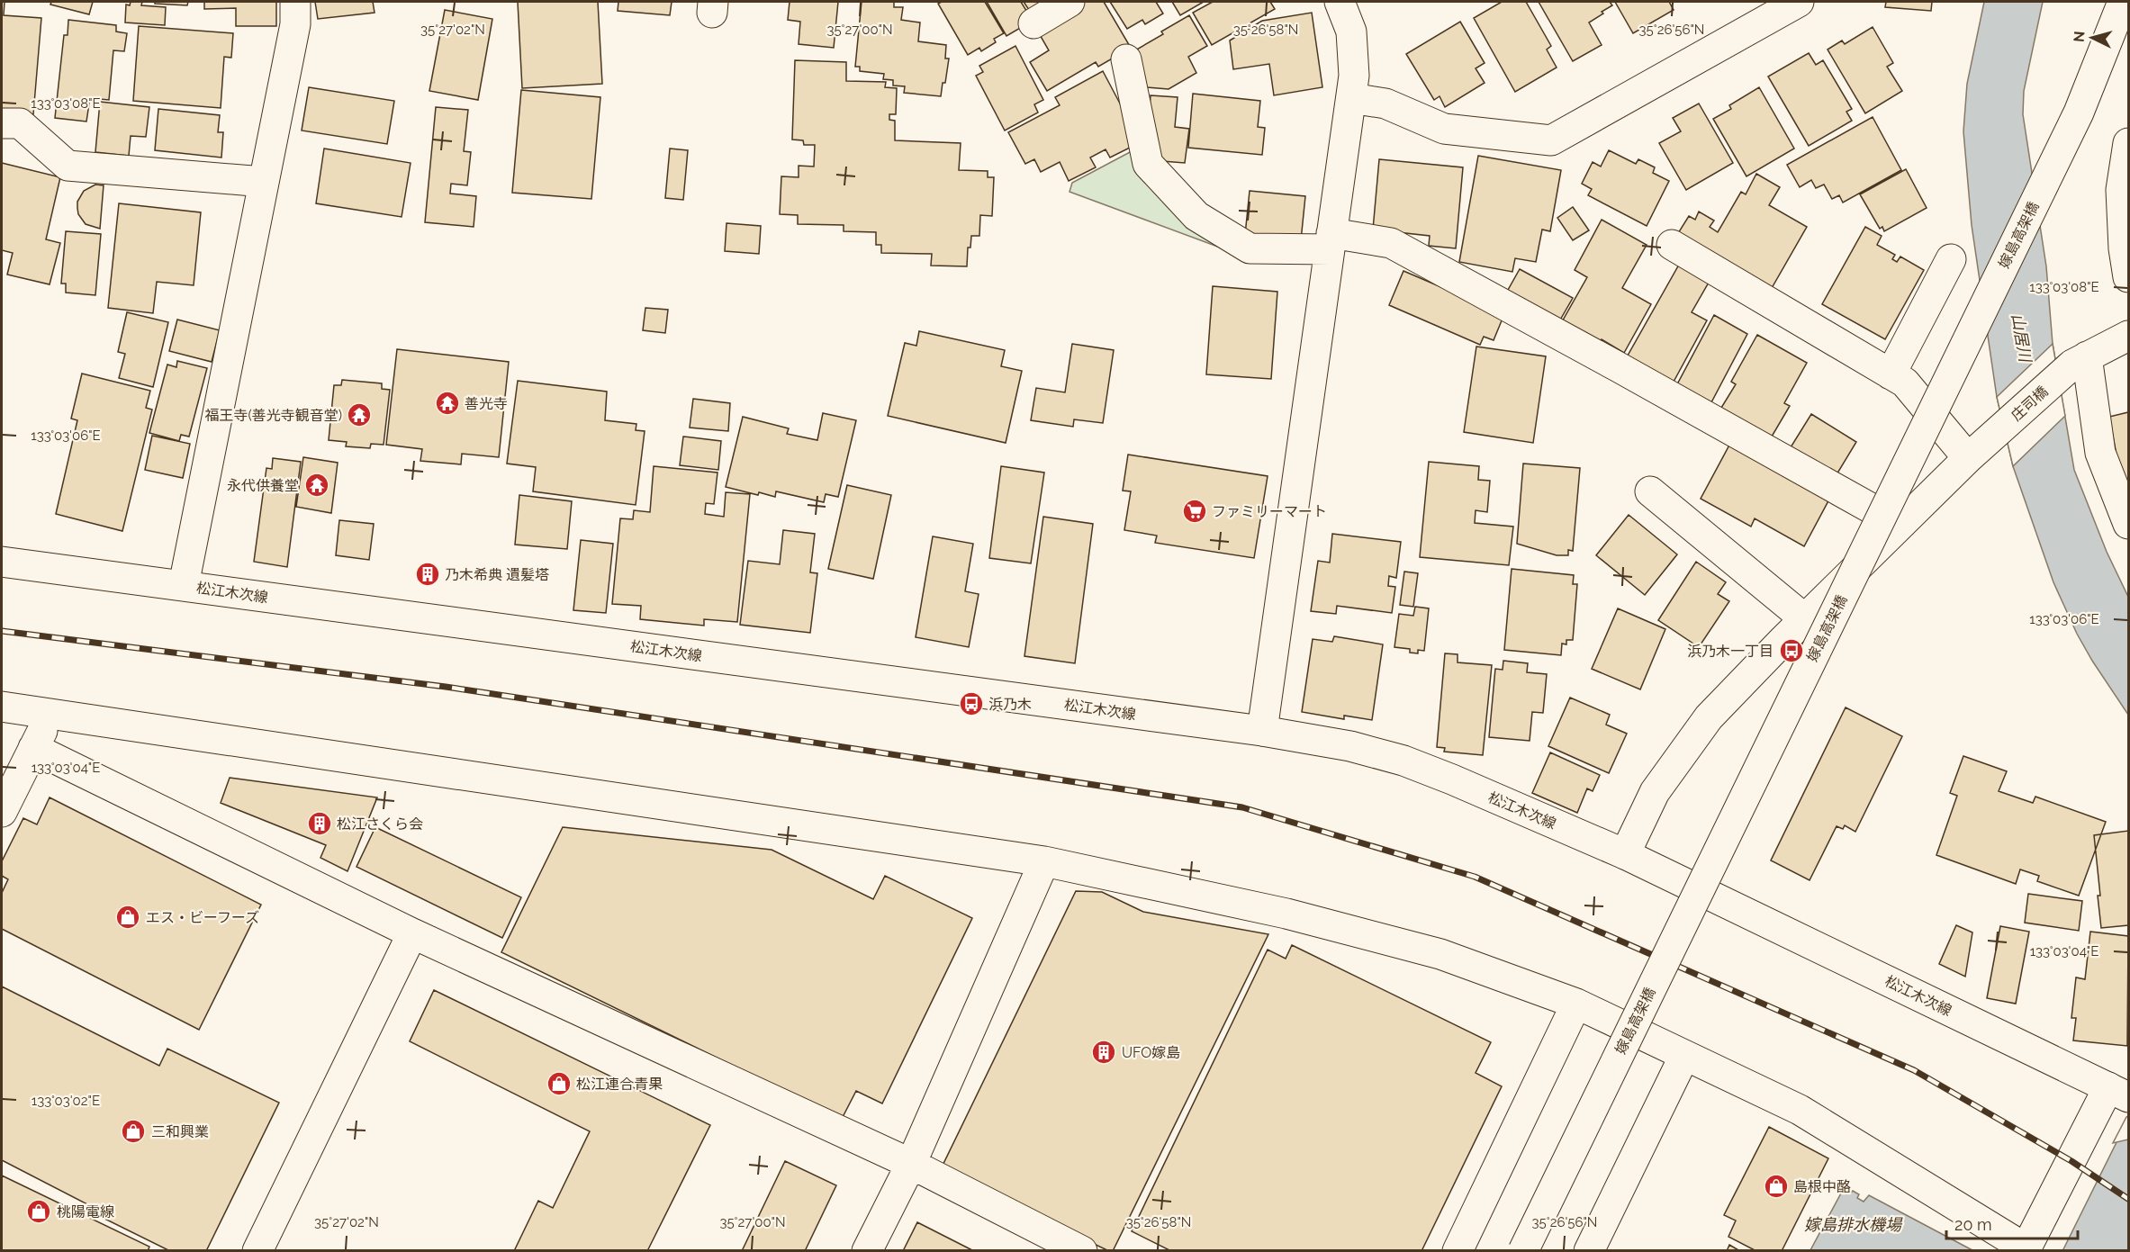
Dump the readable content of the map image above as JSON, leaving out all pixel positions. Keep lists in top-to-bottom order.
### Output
{
  "streets": {
    "street": ["嫁島高架橋", "庄司橋", "松江木次線"]
  },
  "crossings": [
    ["庄司橋", "松江木次線"]
  ],
  "water": ["山居川", "嫁島排水機場"],
  "places": {
    "temple": ["善光寺", "福王寺(善光寺観音堂)", "永代供養堂"],
    "supermarket": ["ファミリーマート"],
    "building": ["乃木希典 遺髪塔", "松江さくら会", "UFO嫁島"],
    "bus stop": ["浜乃木一丁目", "浜乃木"],
    "shop": [
      "エス・ビーフーズ",
      "松江連合青果",
      "三和興業",
      "島根中酪",
      "桃陽電線"
    ]
  },
  "scale_bar": "20 m",
  "north": "left",
  "coordinates": [
    "35°27'02\"N",
    "35°27'00\"N",
    "35°26'58\"N",
    "35°26'56\"N",
    "133°03'08\"E",
    "133°03'06\"E",
    "133°03'04\"E",
    "133°03'02\"E"
  ]
}
